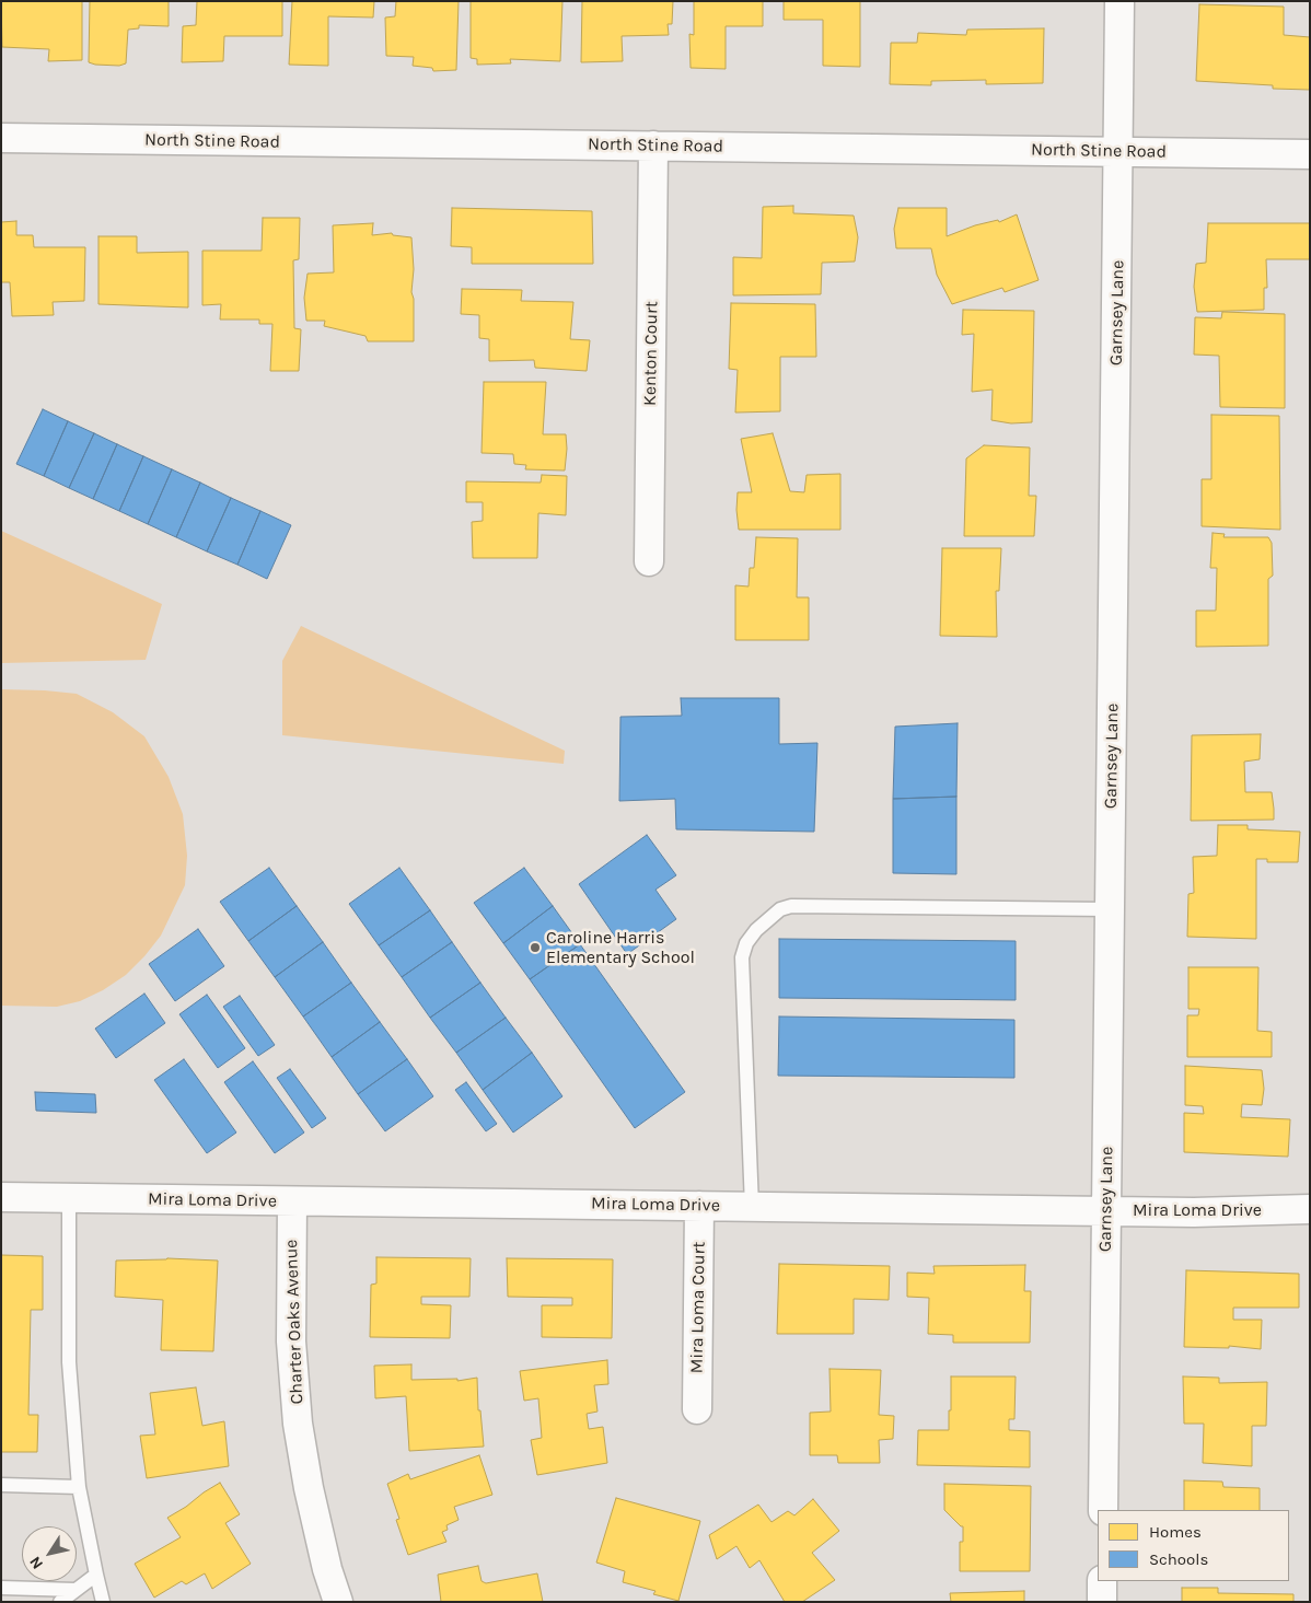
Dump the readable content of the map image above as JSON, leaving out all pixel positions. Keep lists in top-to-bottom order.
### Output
{
  "streets": {
    "street": [
      "North Stine Road",
      "Garnsey Lane",
      "Kenton Court",
      "Mira Loma Drive",
      "Mira Loma Court",
      "Charter Oaks Avenue"
    ]
  },
  "crossings": [
    ["North Stine Road", "Garnsey Lane"],
    ["North Stine Road", "Kenton Court"],
    ["Garnsey Lane", "Mira Loma Drive"],
    ["Mira Loma Drive", "Mira Loma Court"],
    ["Mira Loma Drive", "Charter Oaks Avenue"]
  ],
  "places": ["Caroline Harris Elementary School"],
  "legend": ["Homes", "Schools"],
  "north": "bottom left"
}
